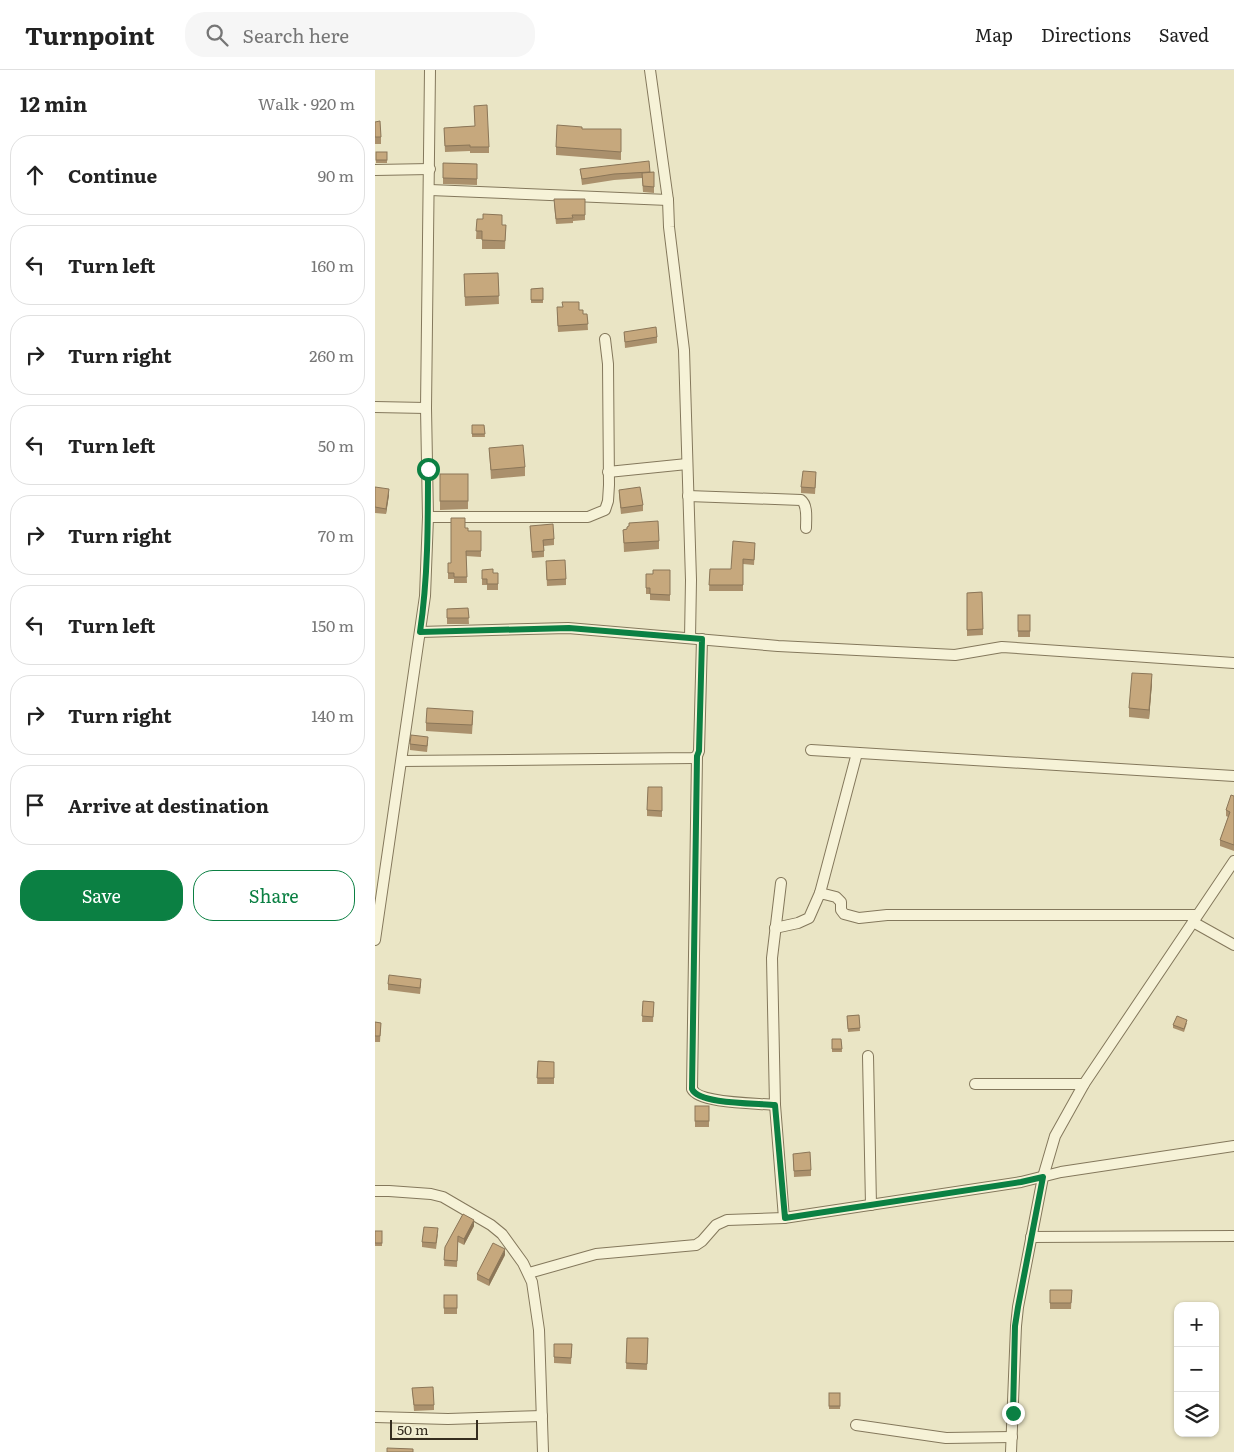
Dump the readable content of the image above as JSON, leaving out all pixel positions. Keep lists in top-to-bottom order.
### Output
{
  "scale_bar": "50 m",
  "page": {
    "header": "Turnpoint",
    "search": "Search here",
    "nav": ["Map", "Directions", "Saved"],
    "heading": ["12 min", "Walk · 920 m"],
    "list": [
      ["Continue", "90 m"],
      ["Turn left", "160 m"],
      ["Turn right", "260 m"],
      ["Turn left", "50 m"],
      ["Turn right", "70 m"],
      ["Turn left", "150 m"],
      ["Turn right", "140 m"],
      "Arrive at destination"
    ],
    "buttons": ["Save", "Share"],
    "map_buttons": ["+", "−"],
    "scale": "50 m"
  }
}
